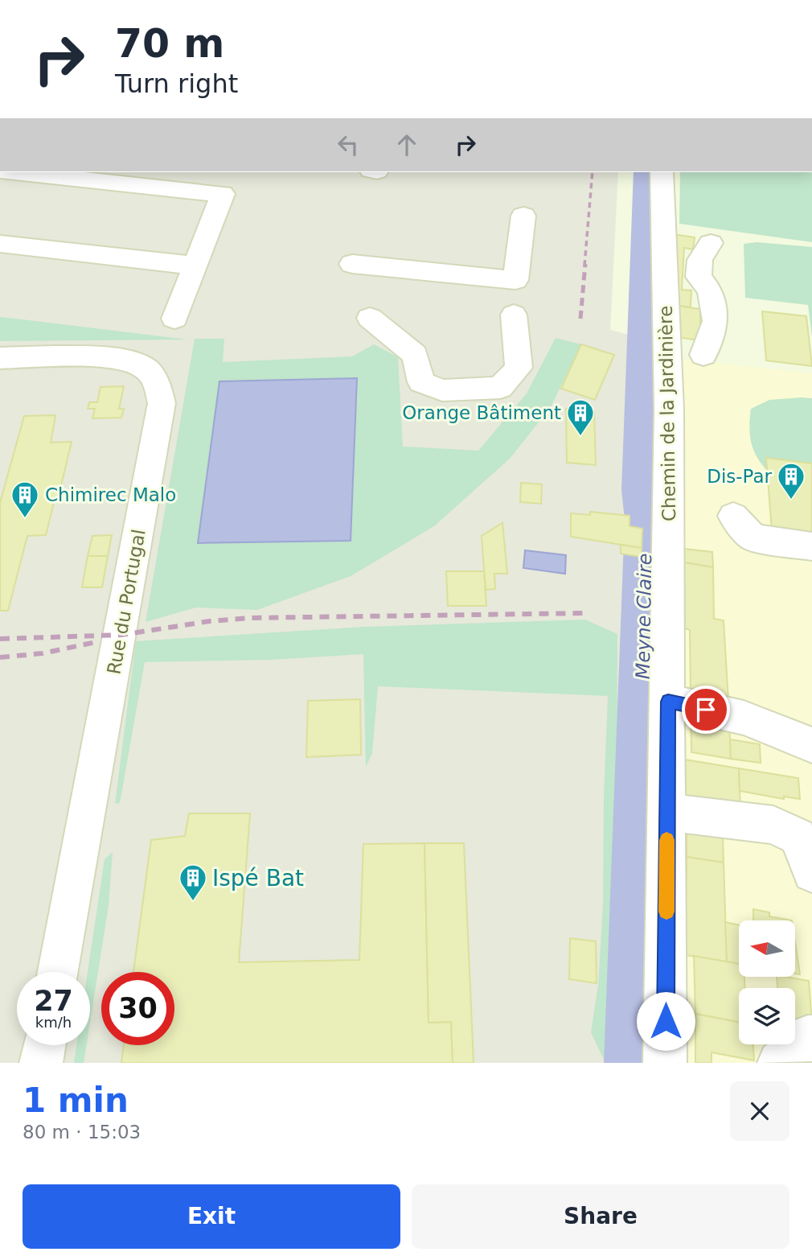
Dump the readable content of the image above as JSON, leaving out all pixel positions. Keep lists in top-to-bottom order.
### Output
{
  "streets": {
    "street": ["Chemin de la Jardinière", "Rue du Portugal"]
  },
  "water": ["Meyne Claire"],
  "places": {
    "building": [
      "Orange Bâtiment",
      "Dis-Par",
      "Chimirec Malo",
      "Ispé Bat"
    ]
  },
  "north": "left",
  "page": {
    "turn": ["70 m", "Turn right"],
    "speed": "27 km/h",
    "limit": "30",
    "heading": ["1 min", "80 m · 15:03"],
    "buttons": ["Exit", "Share"]
  }
}
